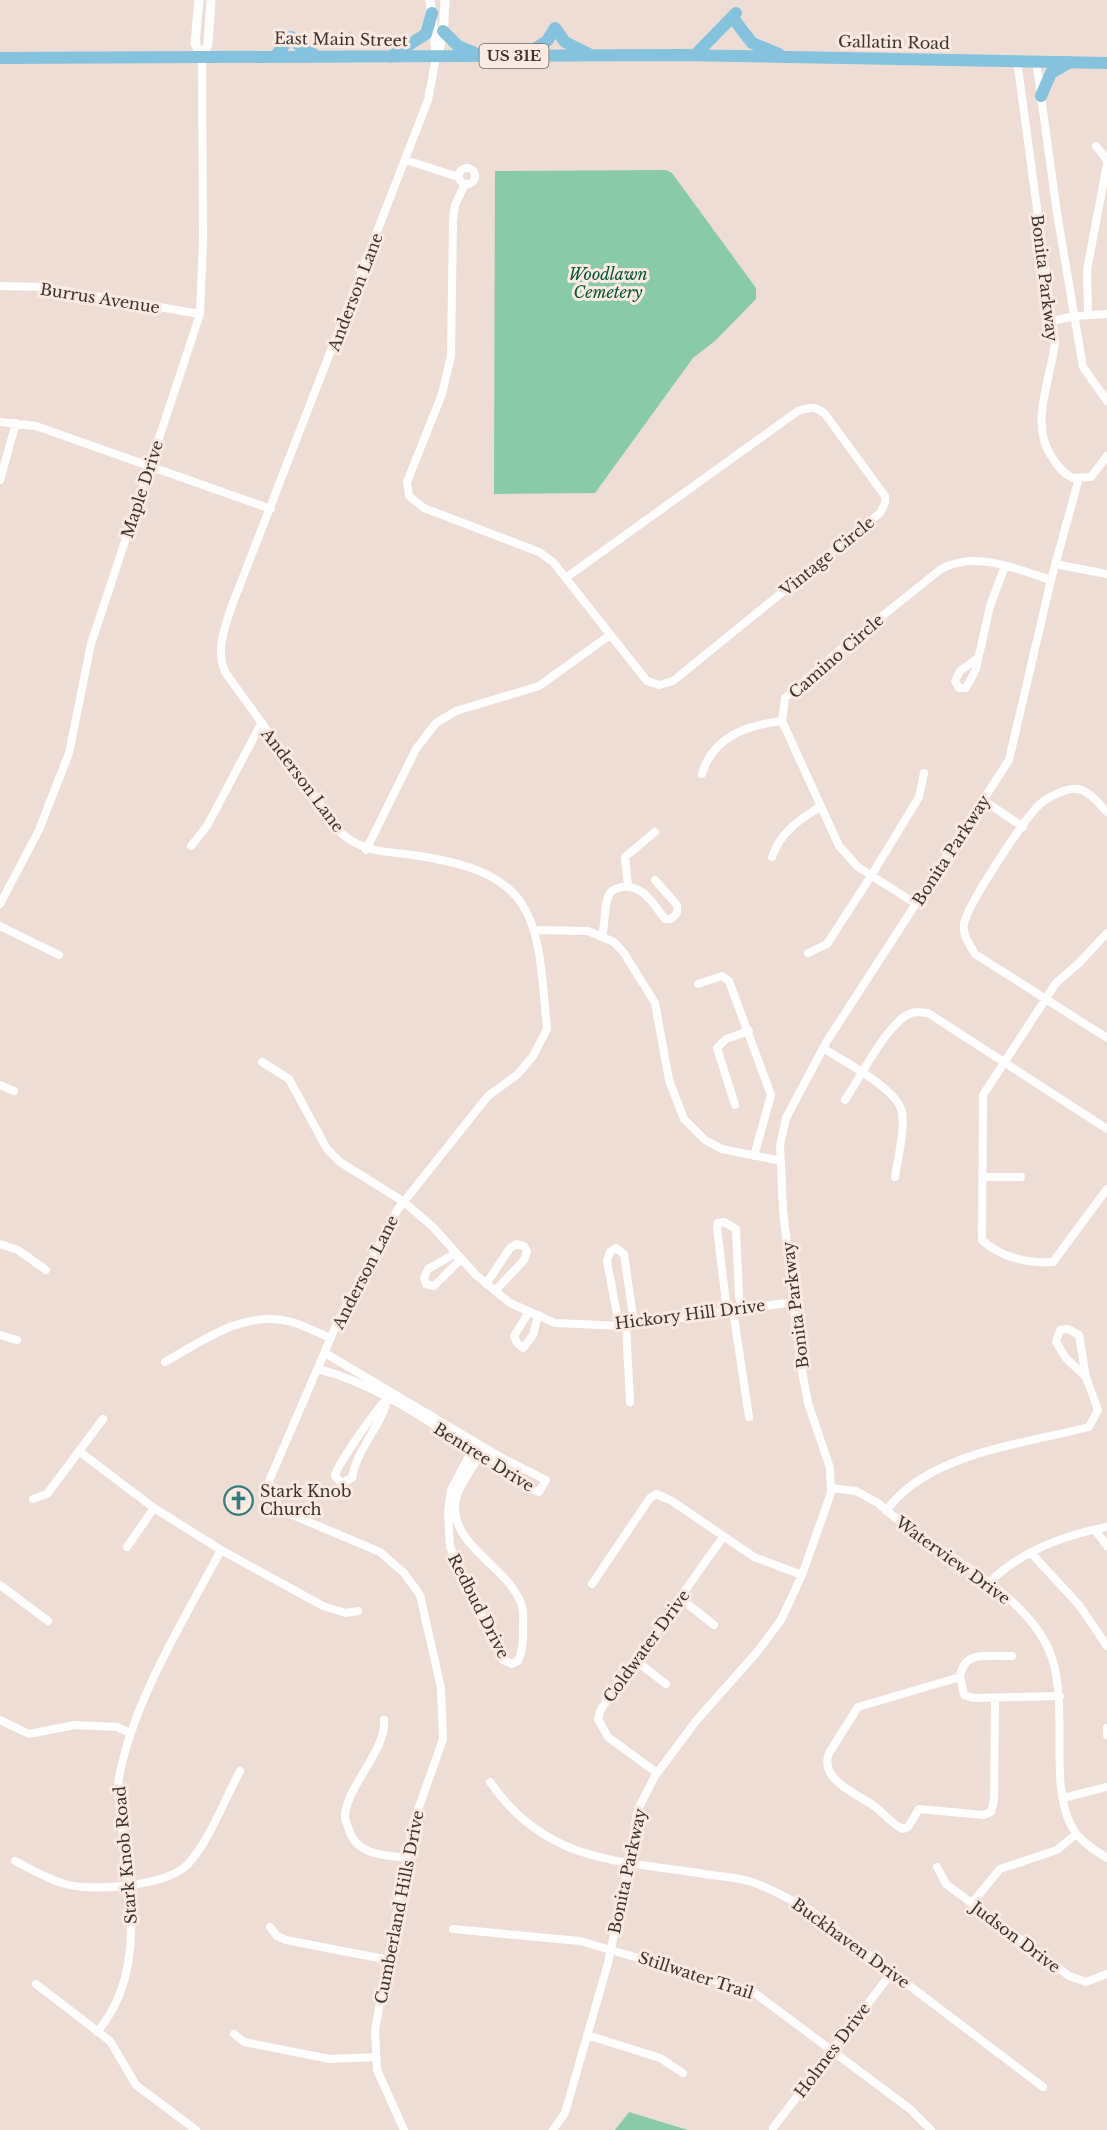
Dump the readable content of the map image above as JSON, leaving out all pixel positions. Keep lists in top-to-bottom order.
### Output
{
  "streets": {
    "main road": ["East Main Street", "Gallatin Road", "US 31E"],
    "street": [
      "Bonita Parkway",
      "Anderson Lane",
      "Burrus Avenue",
      "Maple Drive",
      "Vintage Circle",
      "Camino Circle",
      "Hickory Hill Drive",
      "Bentree Drive",
      "Waterview Drive",
      "Redbud Drive",
      "Coldwater Drive",
      "Stark Knob Road",
      "Cumberland Hills Drive",
      "Judson Drive",
      "Buckhaven Drive",
      "Stillwater Trail",
      "Holmes Drive"
    ]
  },
  "crossings": [
    ["East Main Street", "Gallatin Road"],
    ["East Main Street", "Anderson Lane"],
    ["East Main Street", "Maple Drive"],
    ["Gallatin Road", "Bonita Parkway"],
    ["Bonita Parkway", "Camino Circle"],
    ["Bonita Parkway", "Hickory Hill Drive"],
    ["Bonita Parkway", "Waterview Drive"],
    ["Bonita Parkway", "Coldwater Drive"],
    ["Bonita Parkway", "Buckhaven Drive"],
    ["Bonita Parkway", "Stillwater Trail"],
    ["Anderson Lane", "Hickory Hill Drive"],
    ["Anderson Lane", "Bentree Drive"],
    ["Anderson Lane", "Cumberland Hills Drive"],
    ["Burrus Avenue", "Maple Drive"],
    ["Bentree Drive", "Redbud Drive"],
    ["Buckhaven Drive", "Holmes Drive"],
    ["Stillwater Trail", "Holmes Drive"]
  ],
  "parks": ["Woodlawn Cemetery"],
  "places": {
    "church": ["Stark Knob Church"]
  }
}
